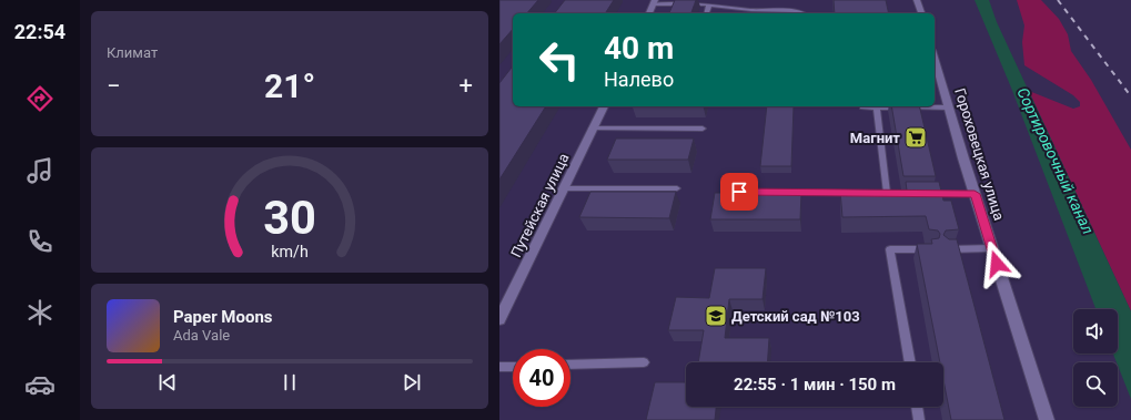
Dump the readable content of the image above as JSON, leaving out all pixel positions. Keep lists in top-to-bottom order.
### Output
{
  "streets": {
    "street": ["Гороховецкая улица", "Путейская улица"]
  },
  "water": ["Сортировочный канал"],
  "places": {
    "supermarket": ["Магнит"],
    "school or university": ["Детский сад №103"]
  },
  "page": {
    "tabs": "22:54",
    "tile": "Климат",
    "turn": ["40 m", "Налево"],
    "heat": ["−", "21°", "+"],
    "song": ["Paper Moons", "Ada Vale"],
    "limit": "40",
    "trip": "22:55 · 1 мин · 150 m",
    "gauge": ["30", "km/h"]
  }
}
